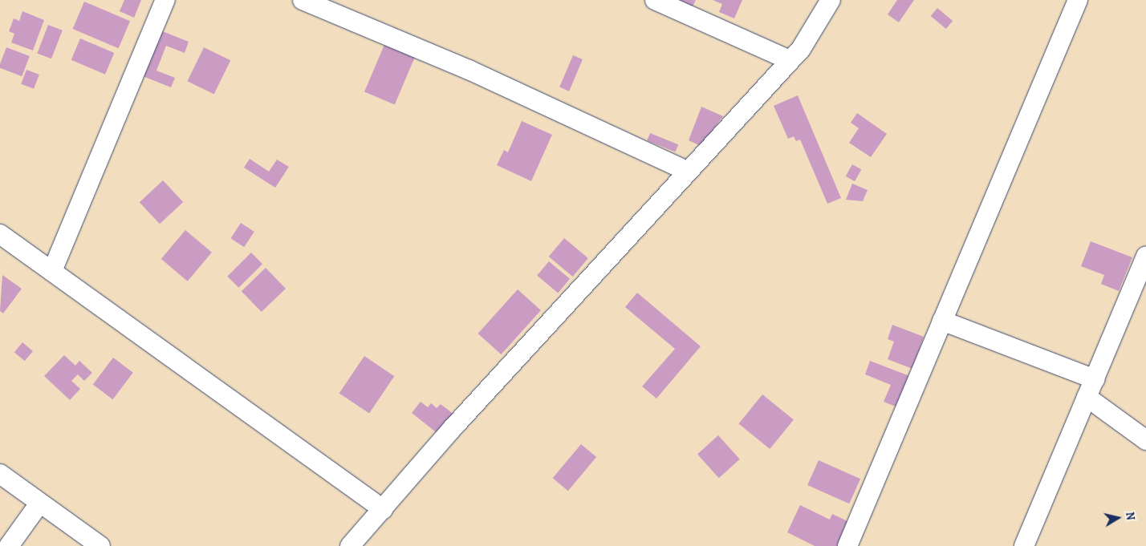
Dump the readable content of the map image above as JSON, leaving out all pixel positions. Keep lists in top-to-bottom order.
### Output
{
  "north": "right"
}
